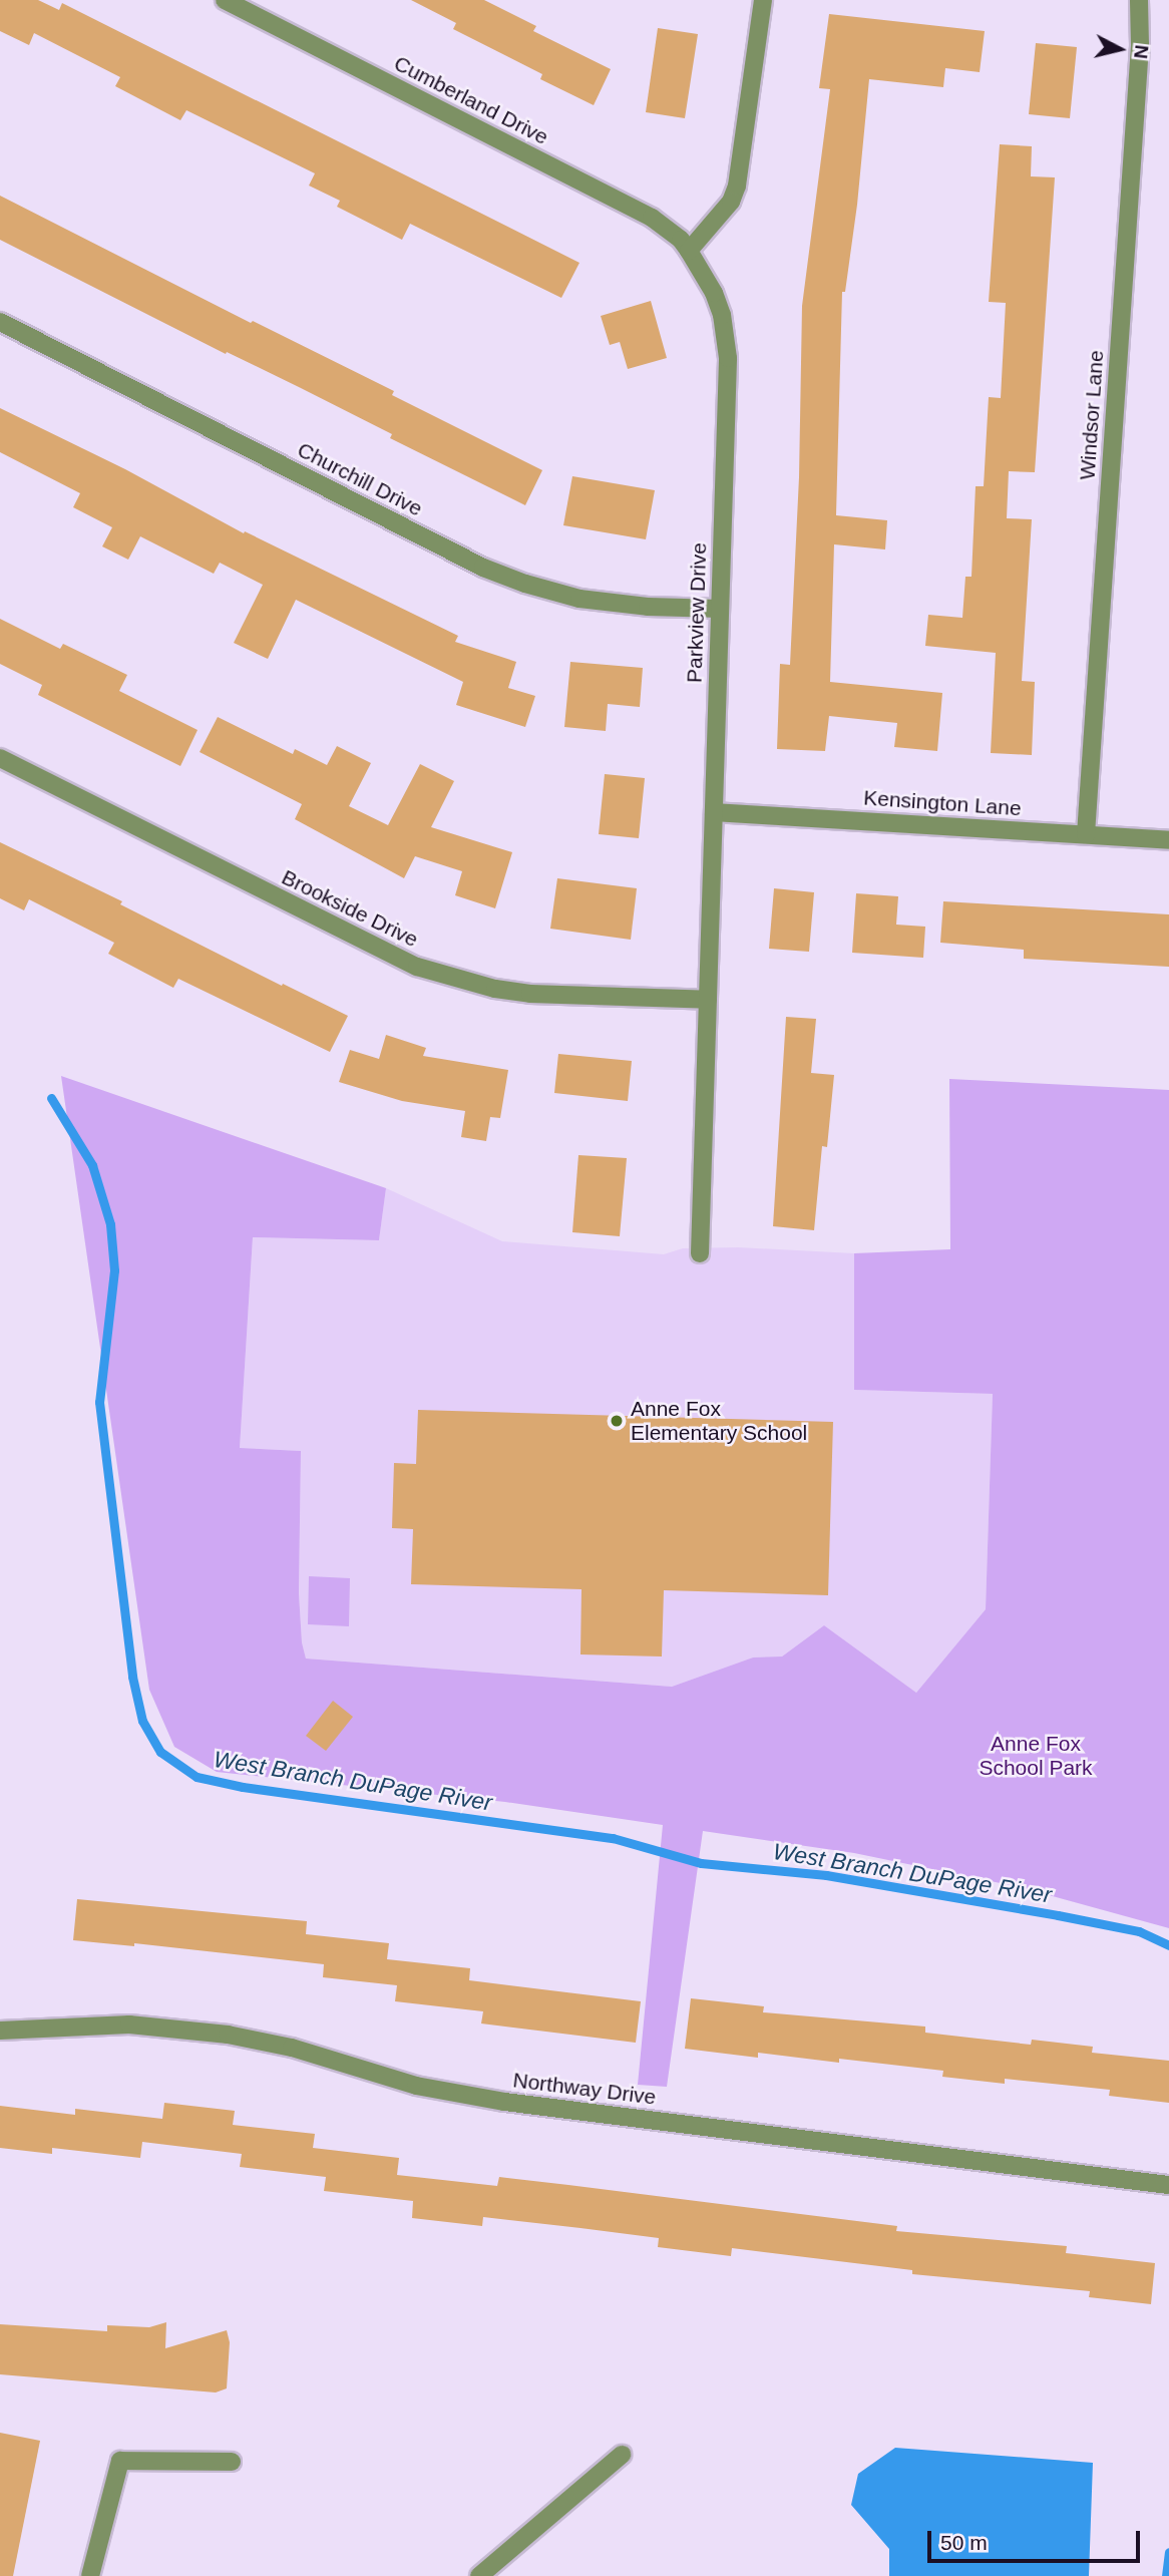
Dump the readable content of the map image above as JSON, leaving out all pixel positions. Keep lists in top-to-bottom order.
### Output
{
  "streets": {
    "street": [
      "Cumberland Drive",
      "Windsor Lane",
      "Churchill Drive",
      "Parkview Drive",
      "Kensington Lane",
      "Brookside Drive",
      "Northway Drive"
    ]
  },
  "crossings": [
    ["Cumberland Drive", "Parkview Drive"],
    ["Windsor Lane", "Kensington Lane"],
    ["Churchill Drive", "Parkview Drive"],
    ["Parkview Drive", "Kensington Lane"],
    ["Parkview Drive", "Brookside Drive"]
  ],
  "water": ["West Branch DuPage River"],
  "parks": ["Anne Fox School Park"],
  "places": ["Anne Fox Elementary School"],
  "scale_bar": "50 m",
  "north": "right"
}
